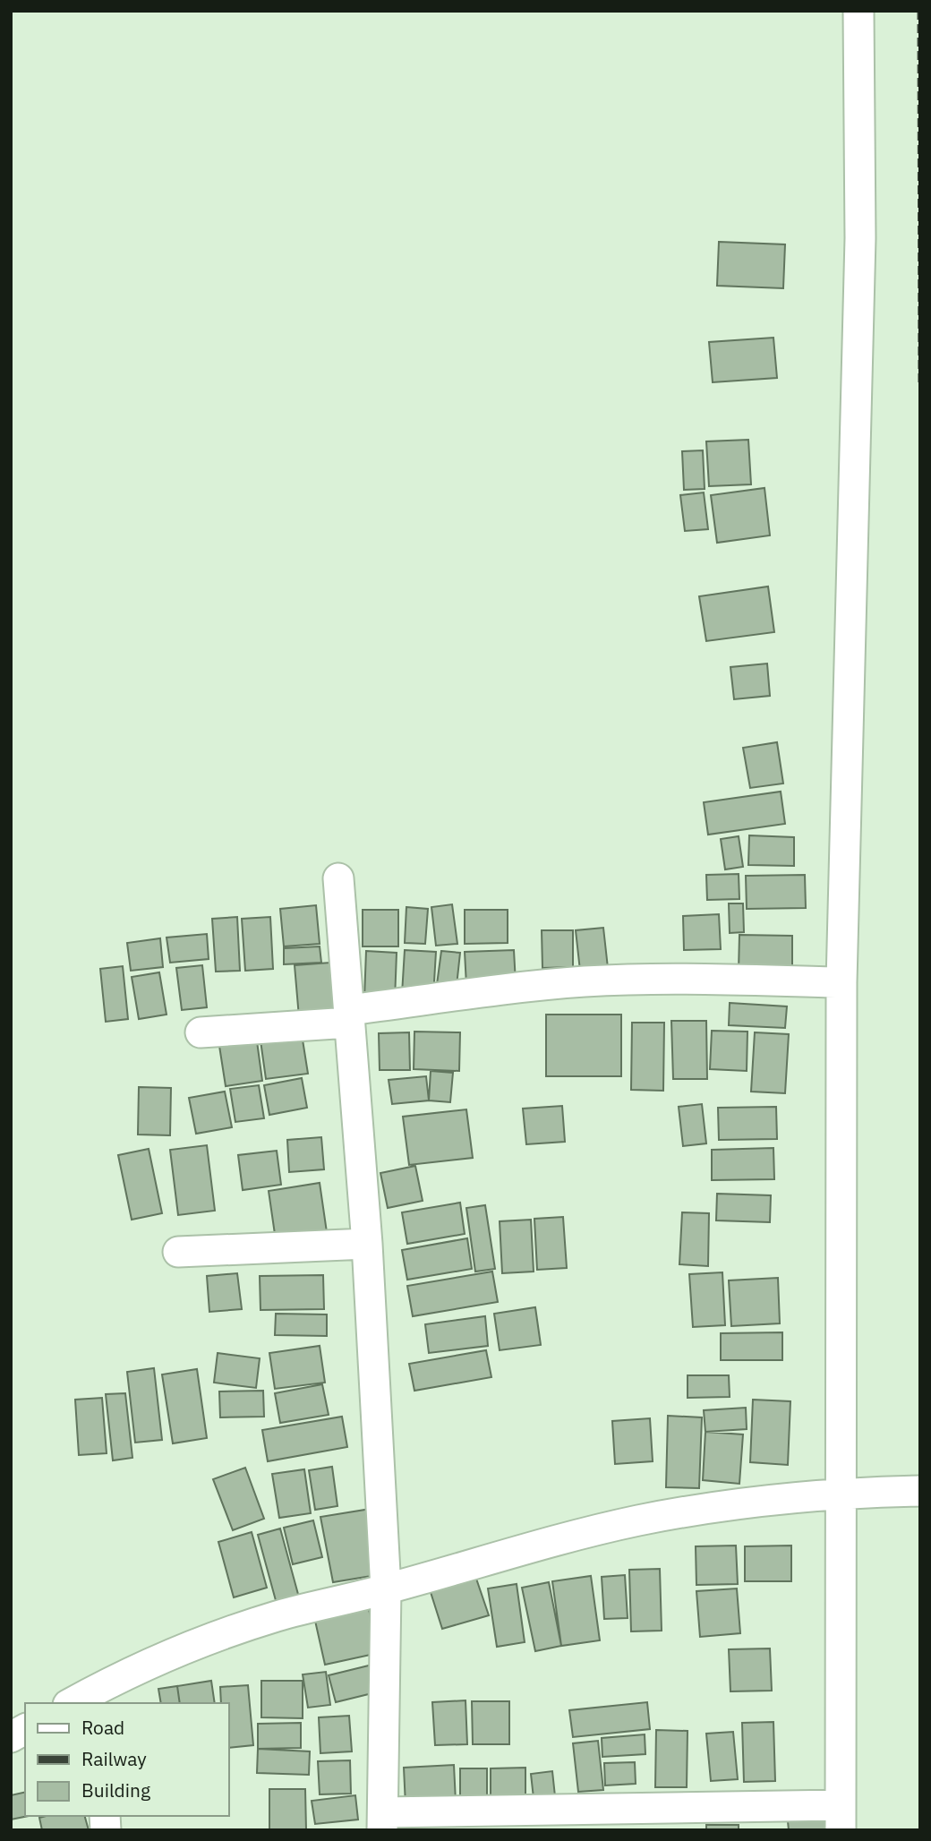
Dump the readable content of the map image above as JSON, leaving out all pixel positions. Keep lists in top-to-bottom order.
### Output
{
  "legend": ["Road", "Railway", "Building"]
}
